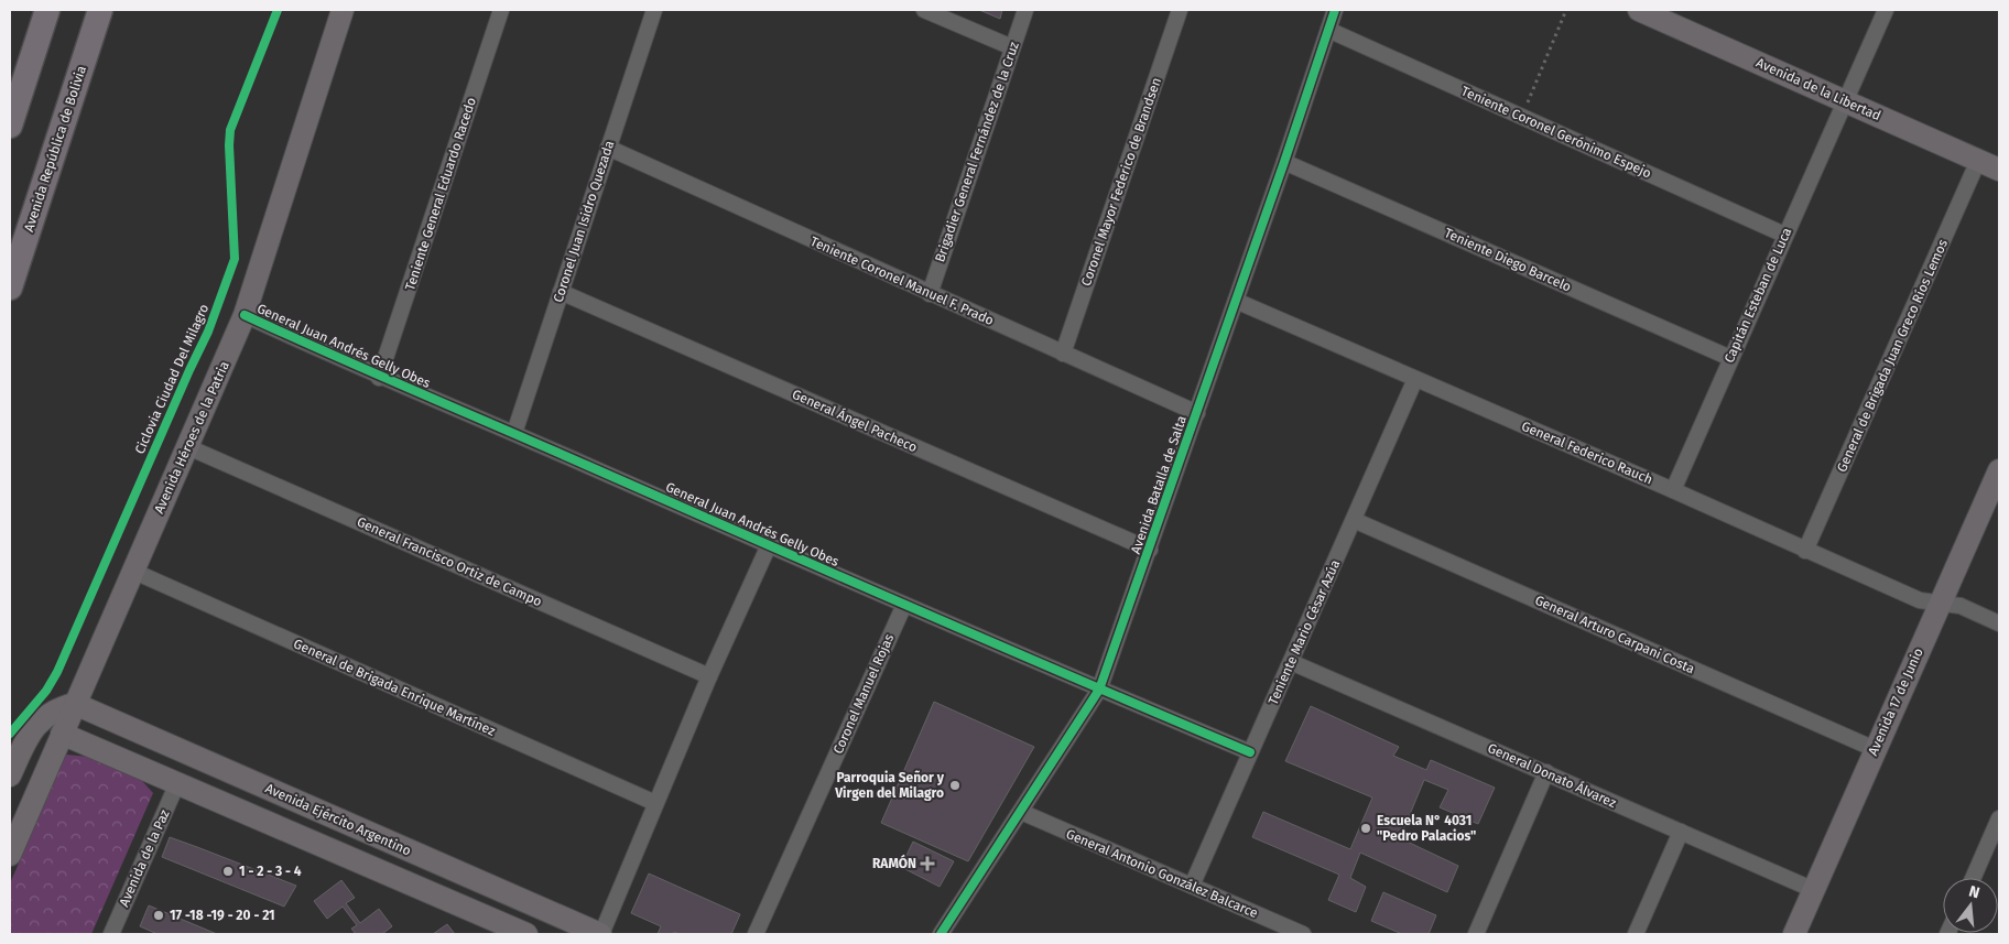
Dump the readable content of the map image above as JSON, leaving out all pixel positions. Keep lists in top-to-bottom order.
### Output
{
  "streets": {
    "main road": [
      "Avenida de la Libertad",
      "Avenida República de Bolivia",
      "Avenida Héroes de la Patria",
      "Avenida 17 de Junio",
      "Avenida Ejército Argentino"
    ],
    "street": [
      "Teniente Coronel Gerónimo Espejo",
      "Brigadier General Fernández de la Cruz",
      "Coronel Mayor Federico de Brandsen",
      "Teniente General Eduardo Racedo",
      "Coronel Juan Isidro Quezada",
      "Teniente Diego Barcelo",
      "Teniente Coronel Manuel F. Prado",
      "Capitán Esteban de Luca",
      "General Juan Andrés Gelly Obes",
      "General de Brigada Juan Greco Ríos Lemos",
      "General Ángel Pacheco",
      "General Federico Rauch",
      "Avenida Batalla de Salta",
      "General Francisco Ortiz de Campo",
      "Teniente Mario César Azúa",
      "General Arturo Carpani Costa",
      "General de Brigada Enrique Martínez",
      "Coronel Manuel Rojas",
      "General Donato Álvarez",
      "Avenida de la Paz",
      "General Antonio González Balcarce"
    ],
    "cycle path": ["Ciclovia Ciudad Del Milagro"]
  },
  "crossings": [
    ["Avenida de la Libertad", "Capitán Esteban de Luca"],
    ["Avenida de la Libertad", "General de Brigada Juan Greco Ríos Lemos"],
    ["Teniente Coronel Gerónimo Espejo", "Capitán Esteban de Luca"],
    ["Teniente Coronel Gerónimo Espejo", "Avenida Batalla de Salta"],
    ["Brigadier General Fernández de la Cruz", "Teniente Coronel Manuel F. Prado"],
    ["Coronel Mayor Federico de Brandsen", "Teniente Coronel Manuel F. Prado"],
    ["Teniente General Eduardo Racedo", "General Juan Andrés Gelly Obes"],
    ["Coronel Juan Isidro Quezada", "Teniente Coronel Manuel F. Prado"],
    ["Coronel Juan Isidro Quezada", "General Juan Andrés Gelly Obes"],
    ["Coronel Juan Isidro Quezada", "General Ángel Pacheco"],
    ["Teniente Diego Barcelo", "Capitán Esteban de Luca"],
    ["Teniente Diego Barcelo", "Avenida Batalla de Salta"],
    ["Teniente Coronel Manuel F. Prado", "Avenida Batalla de Salta"],
    ["Capitán Esteban de Luca", "General Federico Rauch"],
    ["General Juan Andrés Gelly Obes", "Avenida Héroes de la Patria"],
    ["General Juan Andrés Gelly Obes", "Avenida Batalla de Salta"],
    ["General Juan Andrés Gelly Obes", "Teniente Mario César Azúa"],
    ["General Juan Andrés Gelly Obes", "Coronel Manuel Rojas"],
    ["General de Brigada Juan Greco Ríos Lemos", "General Federico Rauch"],
    ["General Ángel Pacheco", "Avenida Batalla de Salta"],
    ["Avenida Héroes de la Patria", "General Francisco Ortiz de Campo"],
    ["Avenida Héroes de la Patria", "General de Brigada Enrique Martínez"],
    ["Avenida Héroes de la Patria", "Avenida Ejército Argentino"],
    ["General Federico Rauch", "Avenida Batalla de Salta"],
    ["General Federico Rauch", "Teniente Mario César Azúa"],
    ["General Federico Rauch", "Avenida 17 de Junio"],
    ["Avenida Batalla de Salta", "General Antonio González Balcarce"],
    ["Teniente Mario César Azúa", "General Arturo Carpani Costa"],
    ["Teniente Mario César Azúa", "General Donato Álvarez"],
    ["Teniente Mario César Azúa", "General Antonio González Balcarce"],
    ["General Arturo Carpani Costa", "Avenida 17 de Junio"],
    ["Avenida 17 de Junio", "General Donato Álvarez"]
  ],
  "places": {
    "other": [
      "Parroquia Señor y Virgen del Milagro",
      "Escuela N° 4031 \"Pedro Palacios\"",
      "1 - 2 - 3 - 4",
      "17 -18 -19 - 20 - 21"
    ],
    "health": ["RAMÓN"]
  },
  "north": "top"
}
